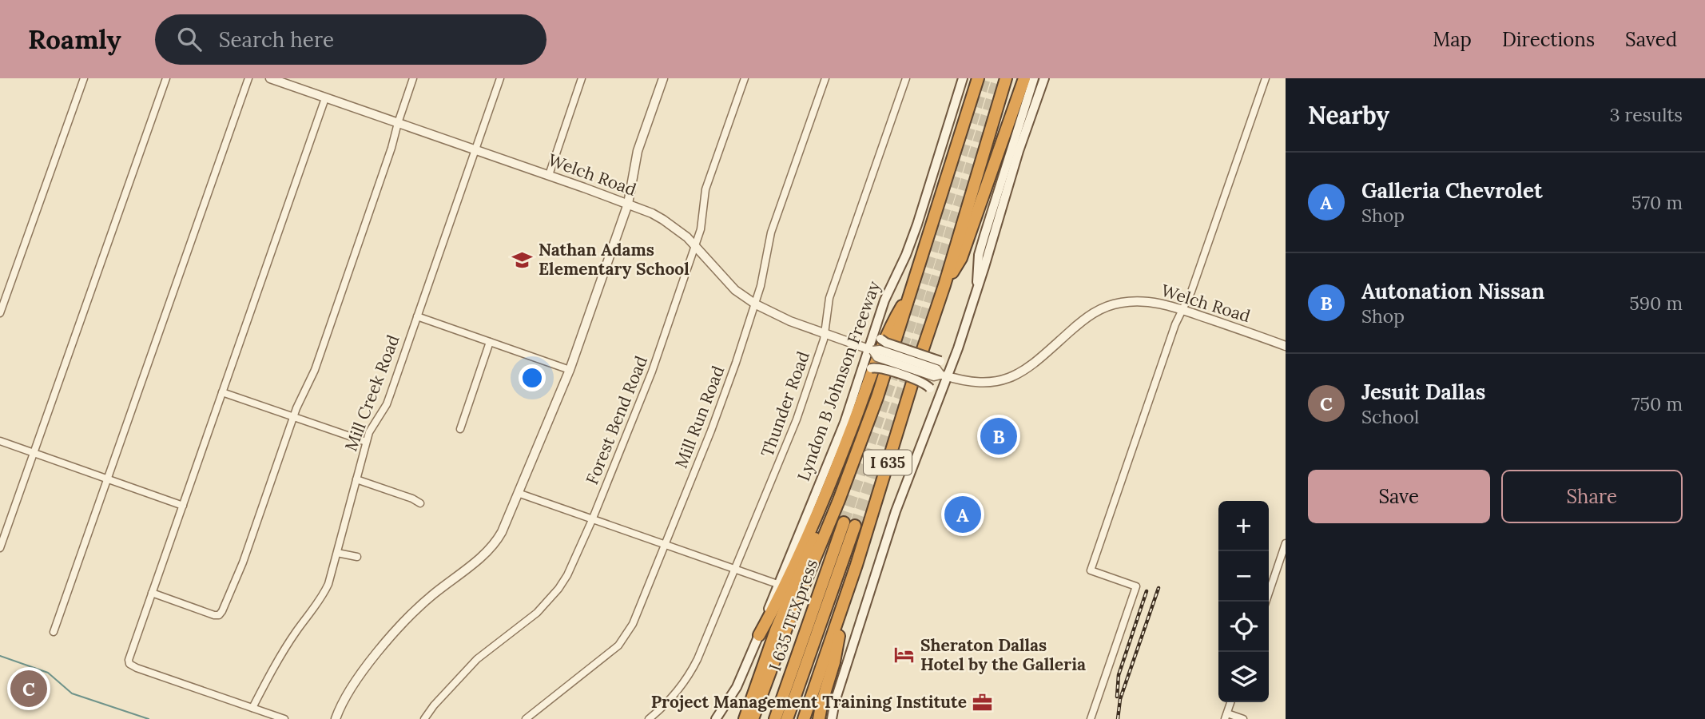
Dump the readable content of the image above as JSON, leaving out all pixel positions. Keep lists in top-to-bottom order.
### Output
{
  "streets": {
    "highway": ["I 635", "I 635 TEXpress"],
    "main road": ["Lyndon B Johnson Freeway"],
    "street": [
      "Welch Road",
      "Mill Creek Road",
      "Thunder Road",
      "Mill Run Road",
      "Forest Bend Road"
    ]
  },
  "crossings": [
    ["Welch Road", "Lyndon B Johnson Freeway"],
    ["Welch Road", "Mill Creek Road"],
    ["Welch Road", "Thunder Road"],
    ["Welch Road", "Mill Run Road"],
    ["Welch Road", "Forest Bend Road"]
  ],
  "places": {
    "school or university": ["Nathan Adams Elementary School"],
    "hotel": ["Sheraton Dallas Hotel by the Galleria"],
    "office": ["Project Management Training Institute"]
  },
  "page": {
    "header": "Roamly",
    "search": "Search here",
    "nav": ["Map", "Directions", "Saved"],
    "heading": ["Nearby", "3 results"],
    "list": [
      {
        "mark": "A",
        "name": "Galleria Chevrolet",
        "note": "Shop",
        "value": "570 m"
      },
      {
        "mark": "B",
        "name": "Autonation Nissan",
        "note": "Shop",
        "value": "590 m"
      },
      {
        "mark": "C",
        "name": "Jesuit Dallas",
        "note": "School",
        "value": "750 m"
      }
    ],
    "pins": ["B", "A", "C"],
    "buttons": ["Save", "Share"],
    "map_buttons": ["+", "−"]
  }
}
